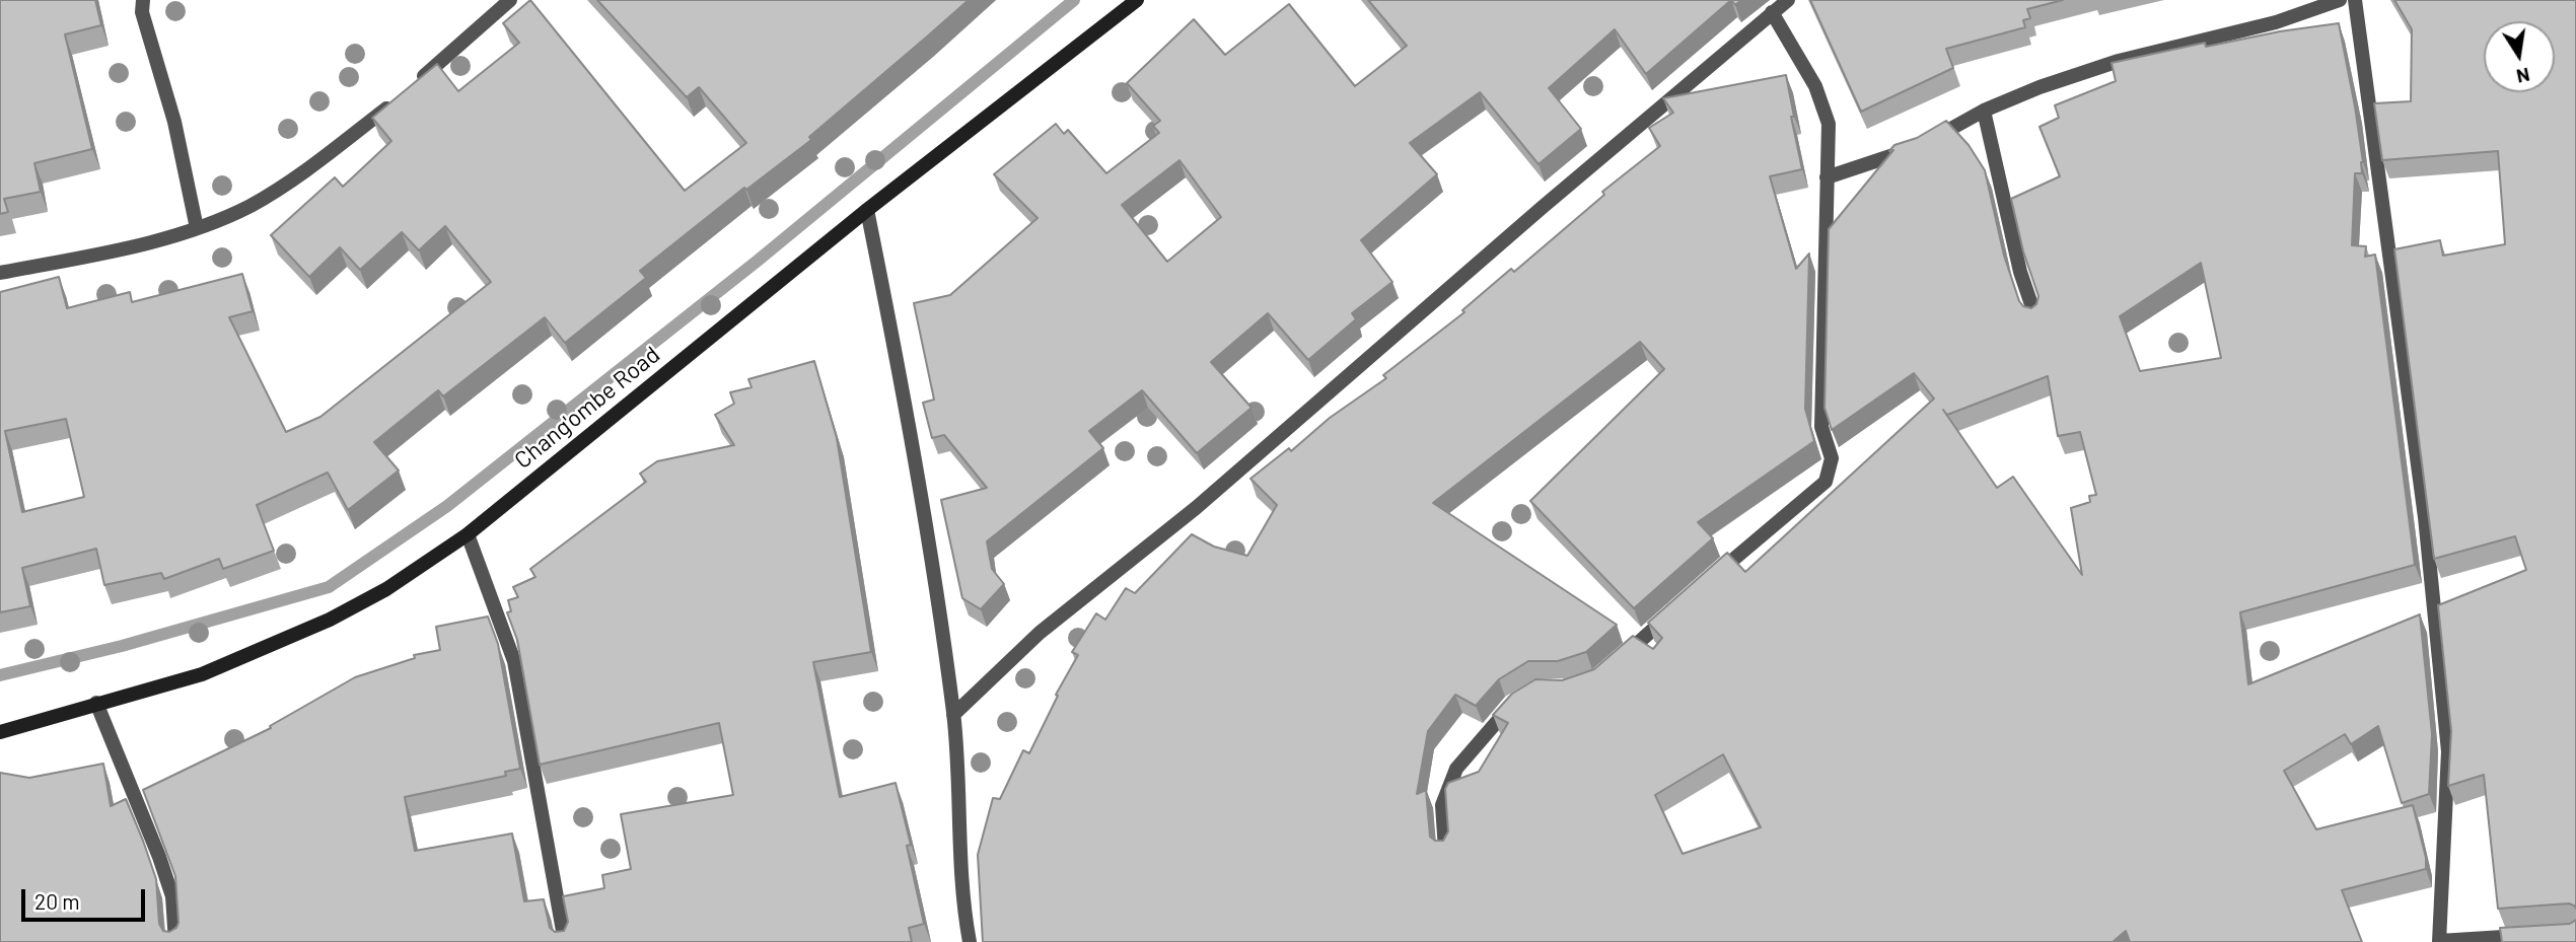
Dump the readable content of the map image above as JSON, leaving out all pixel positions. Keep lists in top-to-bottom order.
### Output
{
  "streets": {
    "street": ["Chang'ombe Road"]
  },
  "scale_bar": "20 m",
  "north": "bottom"
}
